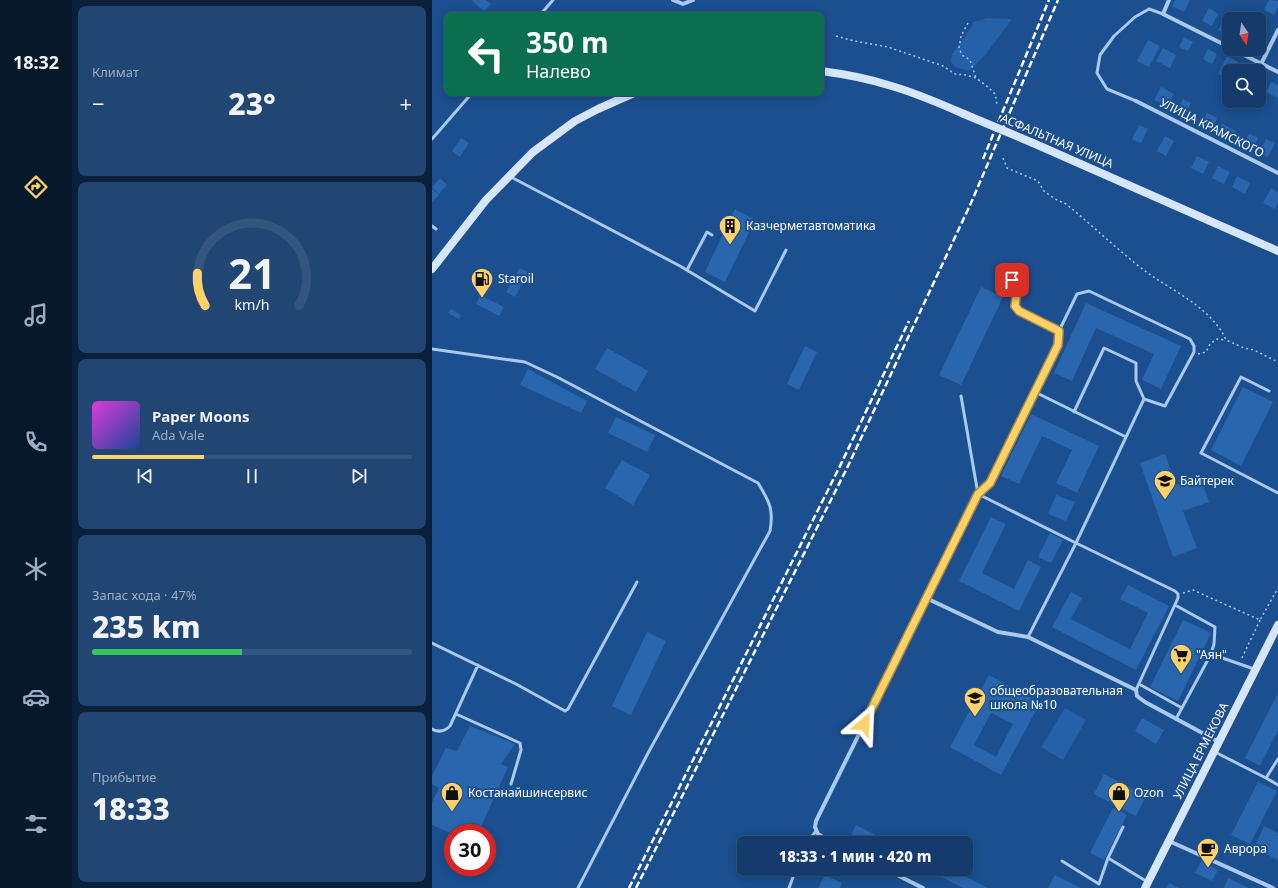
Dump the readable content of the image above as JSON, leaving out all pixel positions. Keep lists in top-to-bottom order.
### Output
{
  "streets": {
    "main road": ["АСФАЛЬТНАЯ УЛИЦА", "УЛИЦА ЕРМЕКОВА"],
    "street": ["УЛИЦА КРАМСКОГО"]
  },
  "places": {
    "building": ["Казчерметавтоматика"],
    "fuel station": ["Staroil"],
    "school or university": ["Байтерек", "общеобразовательная школа №10"],
    "supermarket": ["\"Аян\""],
    "shop": ["Костанайшинсервис", "Ozon"],
    "cafe": ["Аврора"]
  },
  "north": "bottom",
  "page": {
    "tabs": "18:32",
    "tile": [
      "Климат",
      ["Запас хода · 47%", "235 km"],
      ["Прибытие", "18:33"]
    ],
    "turn": ["350 m", "Налево"],
    "heat": ["−", "23°", "+"],
    "song": ["Paper Moons", "Ada Vale"],
    "limit": "30",
    "trip": "18:33 · 1 мин · 420 m",
    "gauge": ["21", "km/h"]
  }
}
